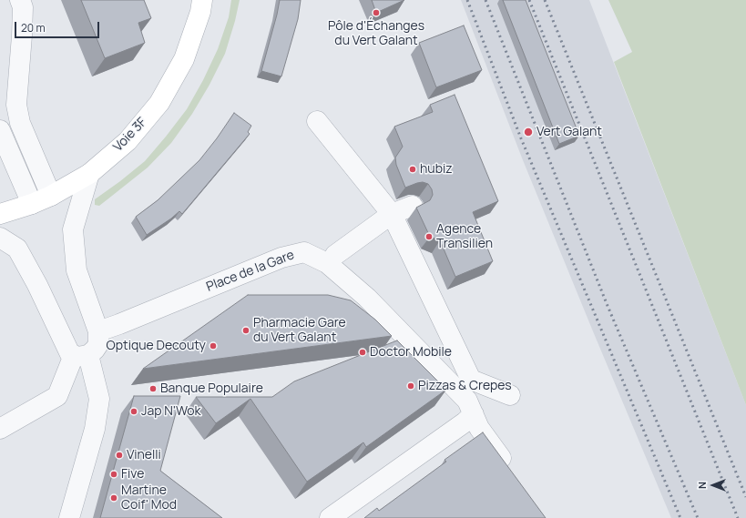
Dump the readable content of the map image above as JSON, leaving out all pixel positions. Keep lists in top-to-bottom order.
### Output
{
  "streets": {
    "main road": ["Voie 3F"],
    "street": ["Place de la Gare"]
  },
  "places": [
    "Pôle d'Échanges du Vert Galant",
    "Vert Galant",
    "hubiz",
    "Agence Transilien",
    "Pharmacie Gare du Vert Galant",
    "Optique Decouty",
    "Doctor Mobile",
    "Pizzas & Crepes",
    "Banque Populaire",
    "Jap N'Wok",
    "Vinelli",
    "Five",
    "Martine Coif' Mod"
  ],
  "scale_bar": "20 m",
  "north": "left"
}
